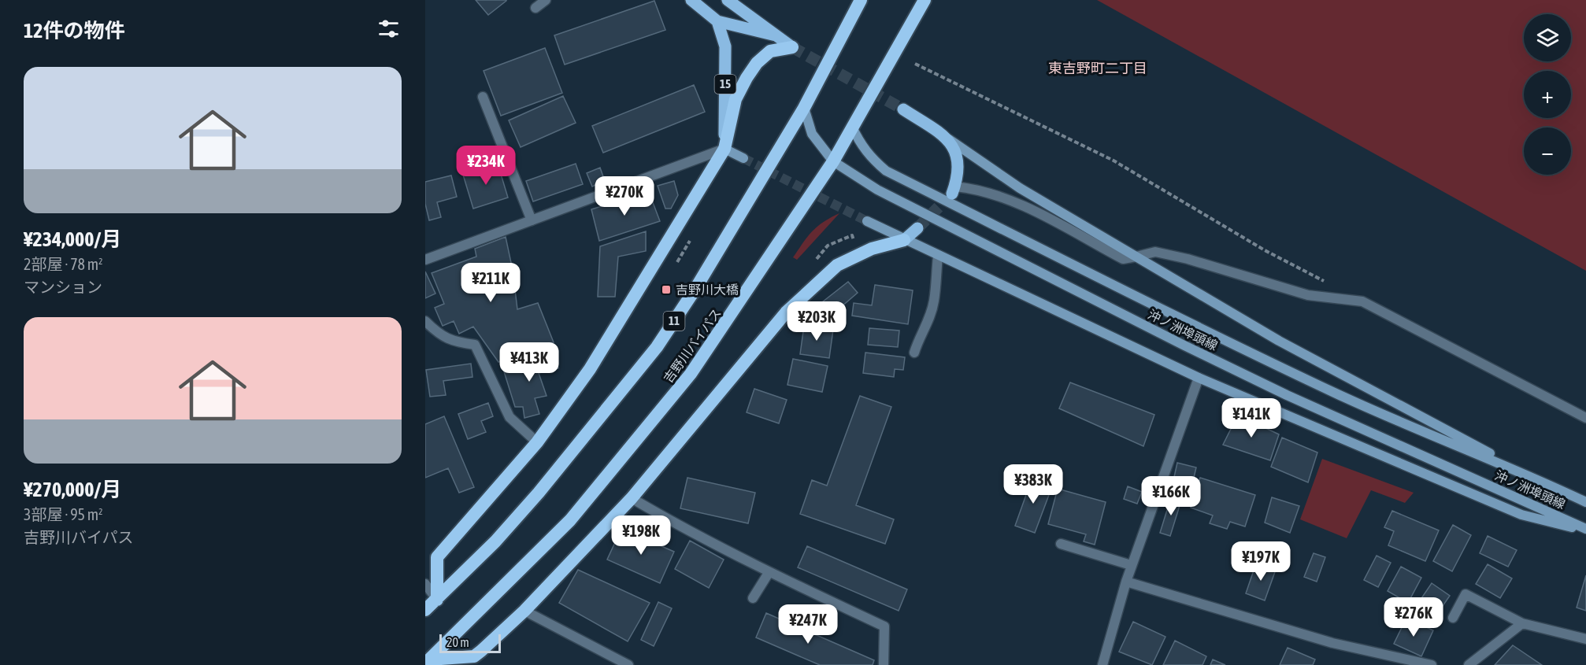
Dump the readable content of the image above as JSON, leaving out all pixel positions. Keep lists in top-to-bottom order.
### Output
{
  "streets": {
    "highway": ["11", "吉野川バイパス"],
    "main road": ["15", "沖ノ洲埠頭線"]
  },
  "crossings": [
    ["11", "沖ノ洲埠頭線"],
    ["沖ノ洲埠頭線", "吉野川バイパス"]
  ],
  "districts": ["東吉野町二丁目"],
  "places": {
    "transit": ["吉野川大橋"]
  },
  "scale_bar": "20 m",
  "page": {
    "heading": "12件の物件",
    "map_buttons": ["+", "−"],
    "list": [
      {
        "name": "¥234,000/月",
        "note": "2部屋 · 78 m² · マンション"
      },
      {
        "name": "¥270,000/月",
        "note": "3部屋 · 95 m² · 吉野川バイパス"
      }
    ],
    "price": [
      "¥234K",
      "¥270K",
      "¥211K",
      "¥203K",
      "¥413K",
      "¥141K",
      "¥383K",
      "¥166K",
      "¥198K",
      "¥197K",
      "¥276K",
      "¥247K"
    ],
    "scale": "20 m"
  }
}
